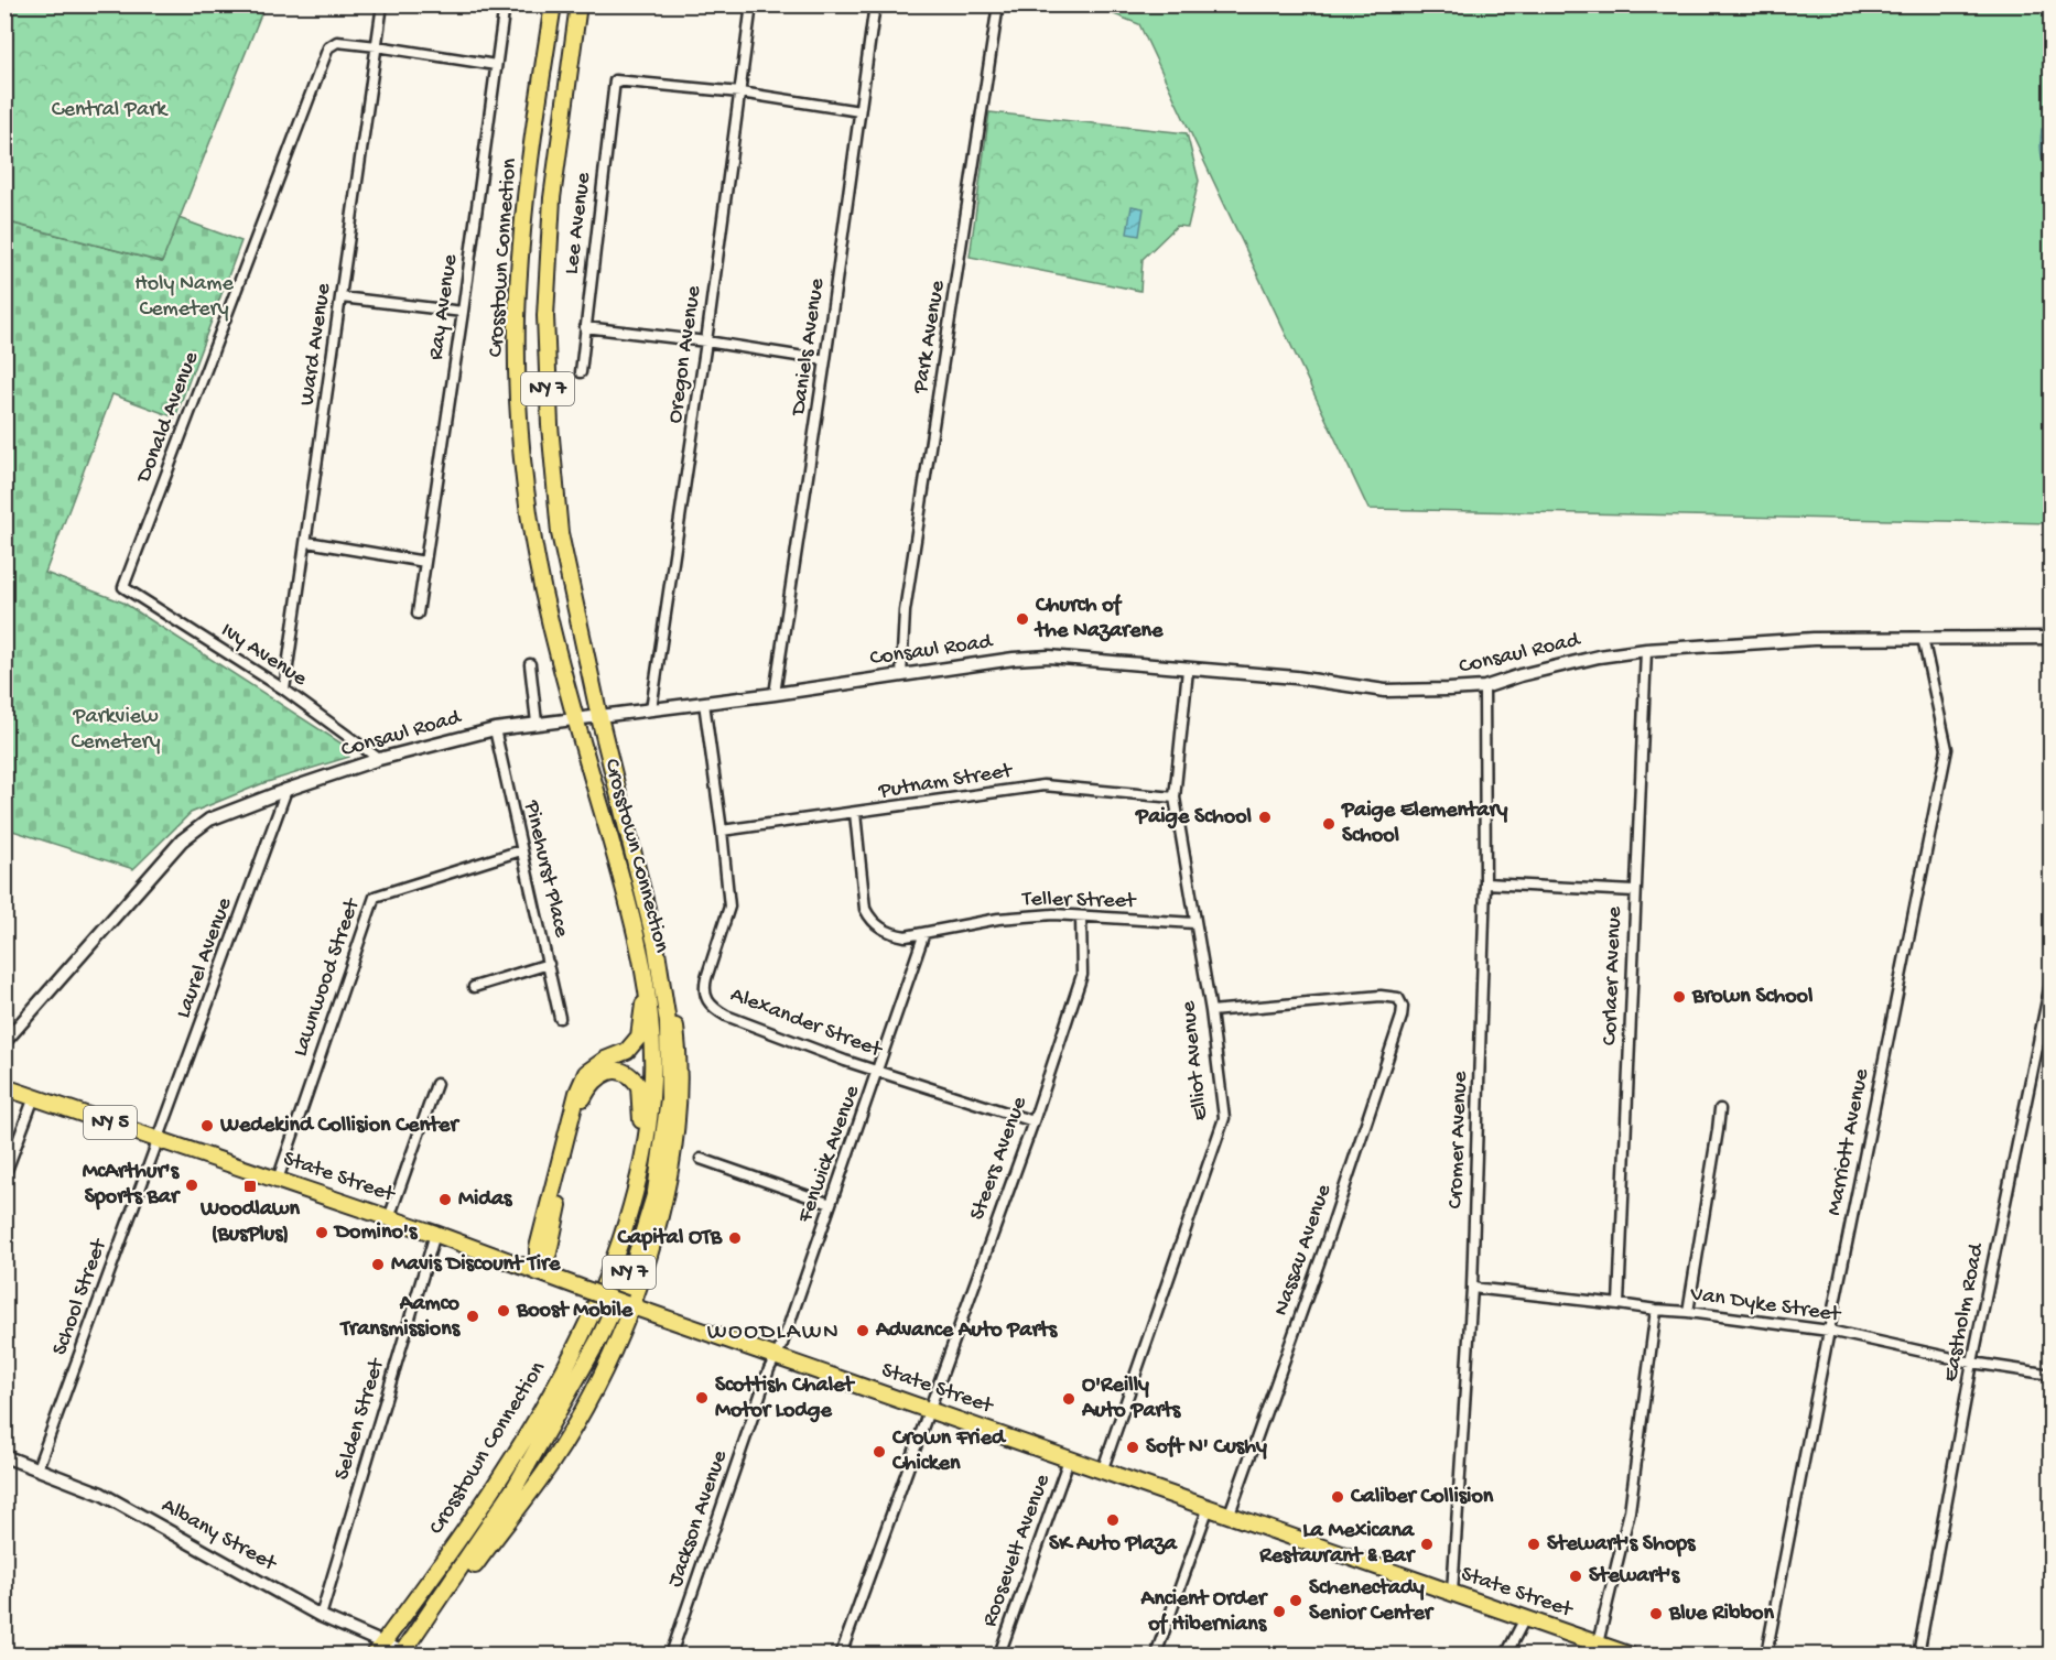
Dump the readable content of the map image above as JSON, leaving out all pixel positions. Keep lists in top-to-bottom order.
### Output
{
  "streets": {
    "main road": [
      "Crosstown Connection",
      "NY 7",
      "NY 5",
      "State Street"
    ],
    "street": [
      "Lee Avenue",
      "Ray Avenue",
      "Park Avenue",
      "Ward Avenue",
      "Daniels Avenue",
      "Oregon Avenue",
      "Donald Avenue",
      "Consaul Road",
      "Ivy Avenue",
      "Putnam Street",
      "Pinehurst Place",
      "Teller Street",
      "Laurel Avenue",
      "Corlaer Avenue",
      "Lawnwood Street",
      "Alexander Street",
      "Elliot Avenue",
      "Cromer Avenue",
      "Marriott Avenue",
      "Fenwick Avenue",
      "Steers Avenue",
      "Nassau Avenue",
      "School Street",
      "Van Dyke Street",
      "Eastholm Road",
      "Selden Street",
      "Jackson Avenue",
      "Albany Street",
      "Roosevelt Avenue"
    ]
  },
  "crossings": [
    ["Lee Avenue", "Oregon Avenue"],
    ["Crosstown Connection", "Consaul Road"],
    ["Crosstown Connection", "Albany Street"],
    ["Park Avenue", "Consaul Road"],
    ["Ward Avenue", "Donald Avenue"],
    ["Ward Avenue", "Ivy Avenue"],
    ["Daniels Avenue", "Consaul Road"],
    ["Oregon Avenue", "Consaul Road"],
    ["Donald Avenue", "Ivy Avenue"],
    ["Consaul Road", "Ivy Avenue"],
    ["Consaul Road", "Pinehurst Place"],
    ["Consaul Road", "Laurel Avenue"],
    ["Consaul Road", "Corlaer Avenue"],
    ["Consaul Road", "Alexander Street"],
    ["Consaul Road", "Elliot Avenue"],
    ["Consaul Road", "Cromer Avenue"],
    ["Consaul Road", "Marriott Avenue"],
    ["Putnam Street", "Alexander Street"],
    ["Putnam Street", "Elliot Avenue"],
    ["Pinehurst Place", "Lawnwood Street"],
    ["Teller Street", "Elliot Avenue"],
    ["Teller Street", "Fenwick Avenue"],
    ["Teller Street", "Steers Avenue"],
    ["Laurel Avenue", "State Street"],
    ["Laurel Avenue", "School Street"],
    ["Corlaer Avenue", "Van Dyke Street"],
    ["Lawnwood Street", "State Street"],
    ["Alexander Street", "Fenwick Avenue"],
    ["Alexander Street", "Steers Avenue"],
    ["Elliot Avenue", "State Street"],
    ["Elliot Avenue", "Nassau Avenue"],
    ["Cromer Avenue", "State Street"],
    ["Cromer Avenue", "Van Dyke Street"],
    ["Marriott Avenue", "Van Dyke Street"],
    ["Fenwick Avenue", "State Street"],
    ["Fenwick Avenue", "Jackson Avenue"],
    ["Steers Avenue", "State Street"],
    ["State Street", "Nassau Avenue"],
    ["State Street", "School Street"],
    ["State Street", "Selden Street"],
    ["State Street", "Jackson Avenue"],
    ["State Street", "Roosevelt Avenue"],
    ["School Street", "Albany Street"],
    ["Van Dyke Street", "Eastholm Road"],
    ["Selden Street", "Albany Street"]
  ],
  "districts": ["WOODLAWN"],
  "parks": ["Central Park", "Holy Name Cemetery", "Parkview Cemetery"],
  "places": {
    "other": [
      "Church of the Nazarene",
      "Paige School",
      "Paige Elementary School",
      "Brown School",
      "Wedekind Collision Center",
      "McArthur's Sports Bar",
      "Midas",
      "Domino's",
      "Capital OTB",
      "Mavis Discount Tire",
      "Boost Mobile",
      "Aamco Transmissions",
      "Advance Auto Parts",
      "Scottish Chalet Motor Lodge",
      "O'Reilly Auto Parts",
      "Soft N' Cushy",
      "Crown Fried Chicken",
      "Caliber Collision",
      "SK Auto Plaza",
      "La Mexicana Restaurant & Bar",
      "Stewart's Shops",
      "Stewart's",
      "Schenectady Senior Center",
      "Ancient Order of Hibernians",
      "Blue Ribbon"
    ],
    "transit": ["Woodlawn (BusPlus)"]
  }
}
